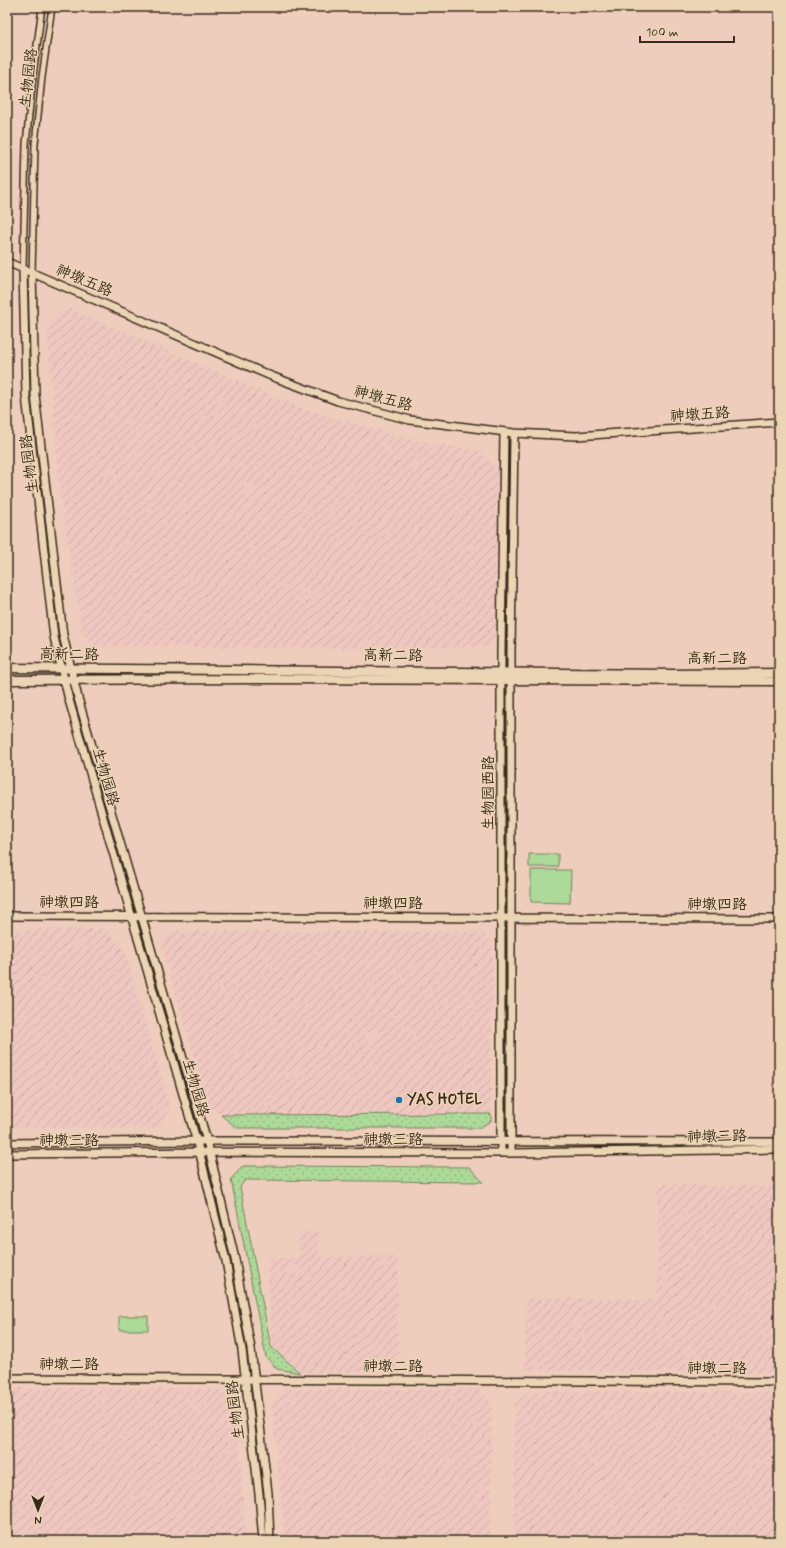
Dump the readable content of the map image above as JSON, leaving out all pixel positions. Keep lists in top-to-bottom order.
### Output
{
  "streets": {
    "main road": ["高新二路"],
    "street": [
      "生物园路",
      "神墩五路",
      "生物园西路",
      "神墩四路",
      "神墩三路",
      "神墩二路"
    ]
  },
  "crossings": [
    ["生物园路", "神墩五路"],
    ["生物园路", "高新二路"],
    ["生物园路", "神墩四路"],
    ["生物园路", "神墩三路"],
    ["生物园路", "神墩二路"],
    ["神墩五路", "生物园西路"],
    ["高新二路", "生物园西路"],
    ["生物园西路", "神墩四路"],
    ["生物园西路", "神墩三路"]
  ],
  "places": ["YAS HOTEL"],
  "scale_bar": "100 m",
  "north": "bottom"
}
